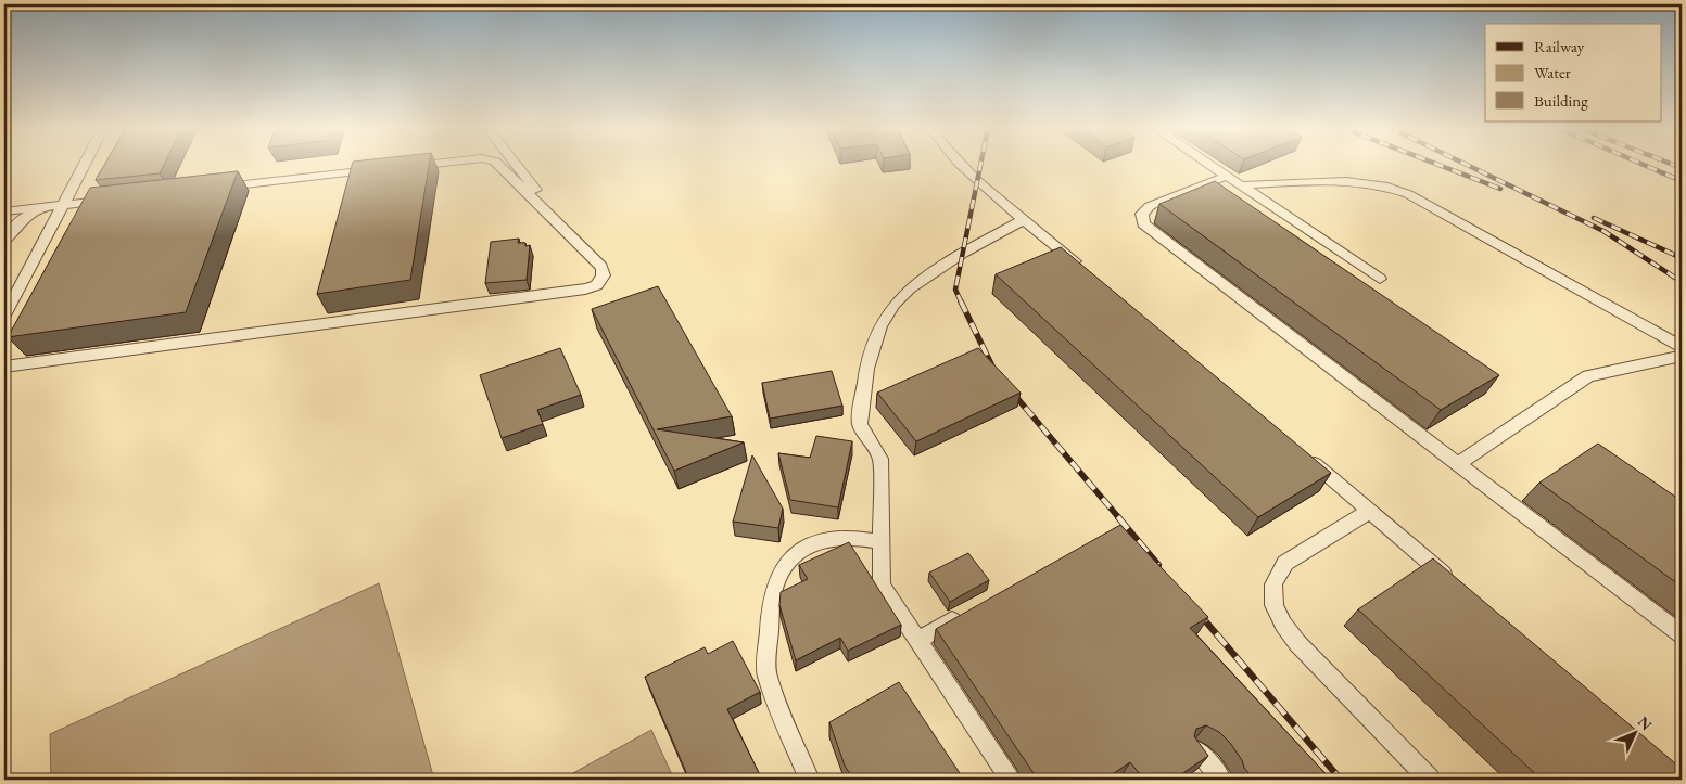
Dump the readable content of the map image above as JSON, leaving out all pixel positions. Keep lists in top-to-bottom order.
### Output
{
  "legend": ["Railway", "Water", "Building"],
  "north": "top right"
}
